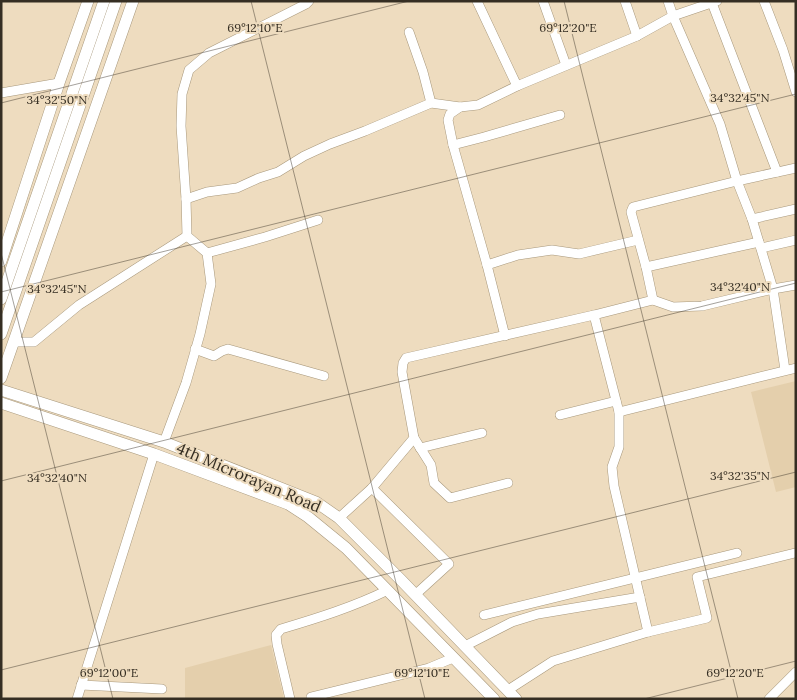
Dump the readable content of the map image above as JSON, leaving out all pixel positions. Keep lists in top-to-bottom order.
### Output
{
  "streets": {
    "main road": ["4th Microrayan Road"]
  },
  "coordinates": [
    "69°12'10\"E",
    "69°12'20\"E",
    "34°32'45\"N",
    "34°32'50\"N",
    "34°32'40\"N",
    "34°32'35\"N",
    "69°12'00\"E"
  ]
}
